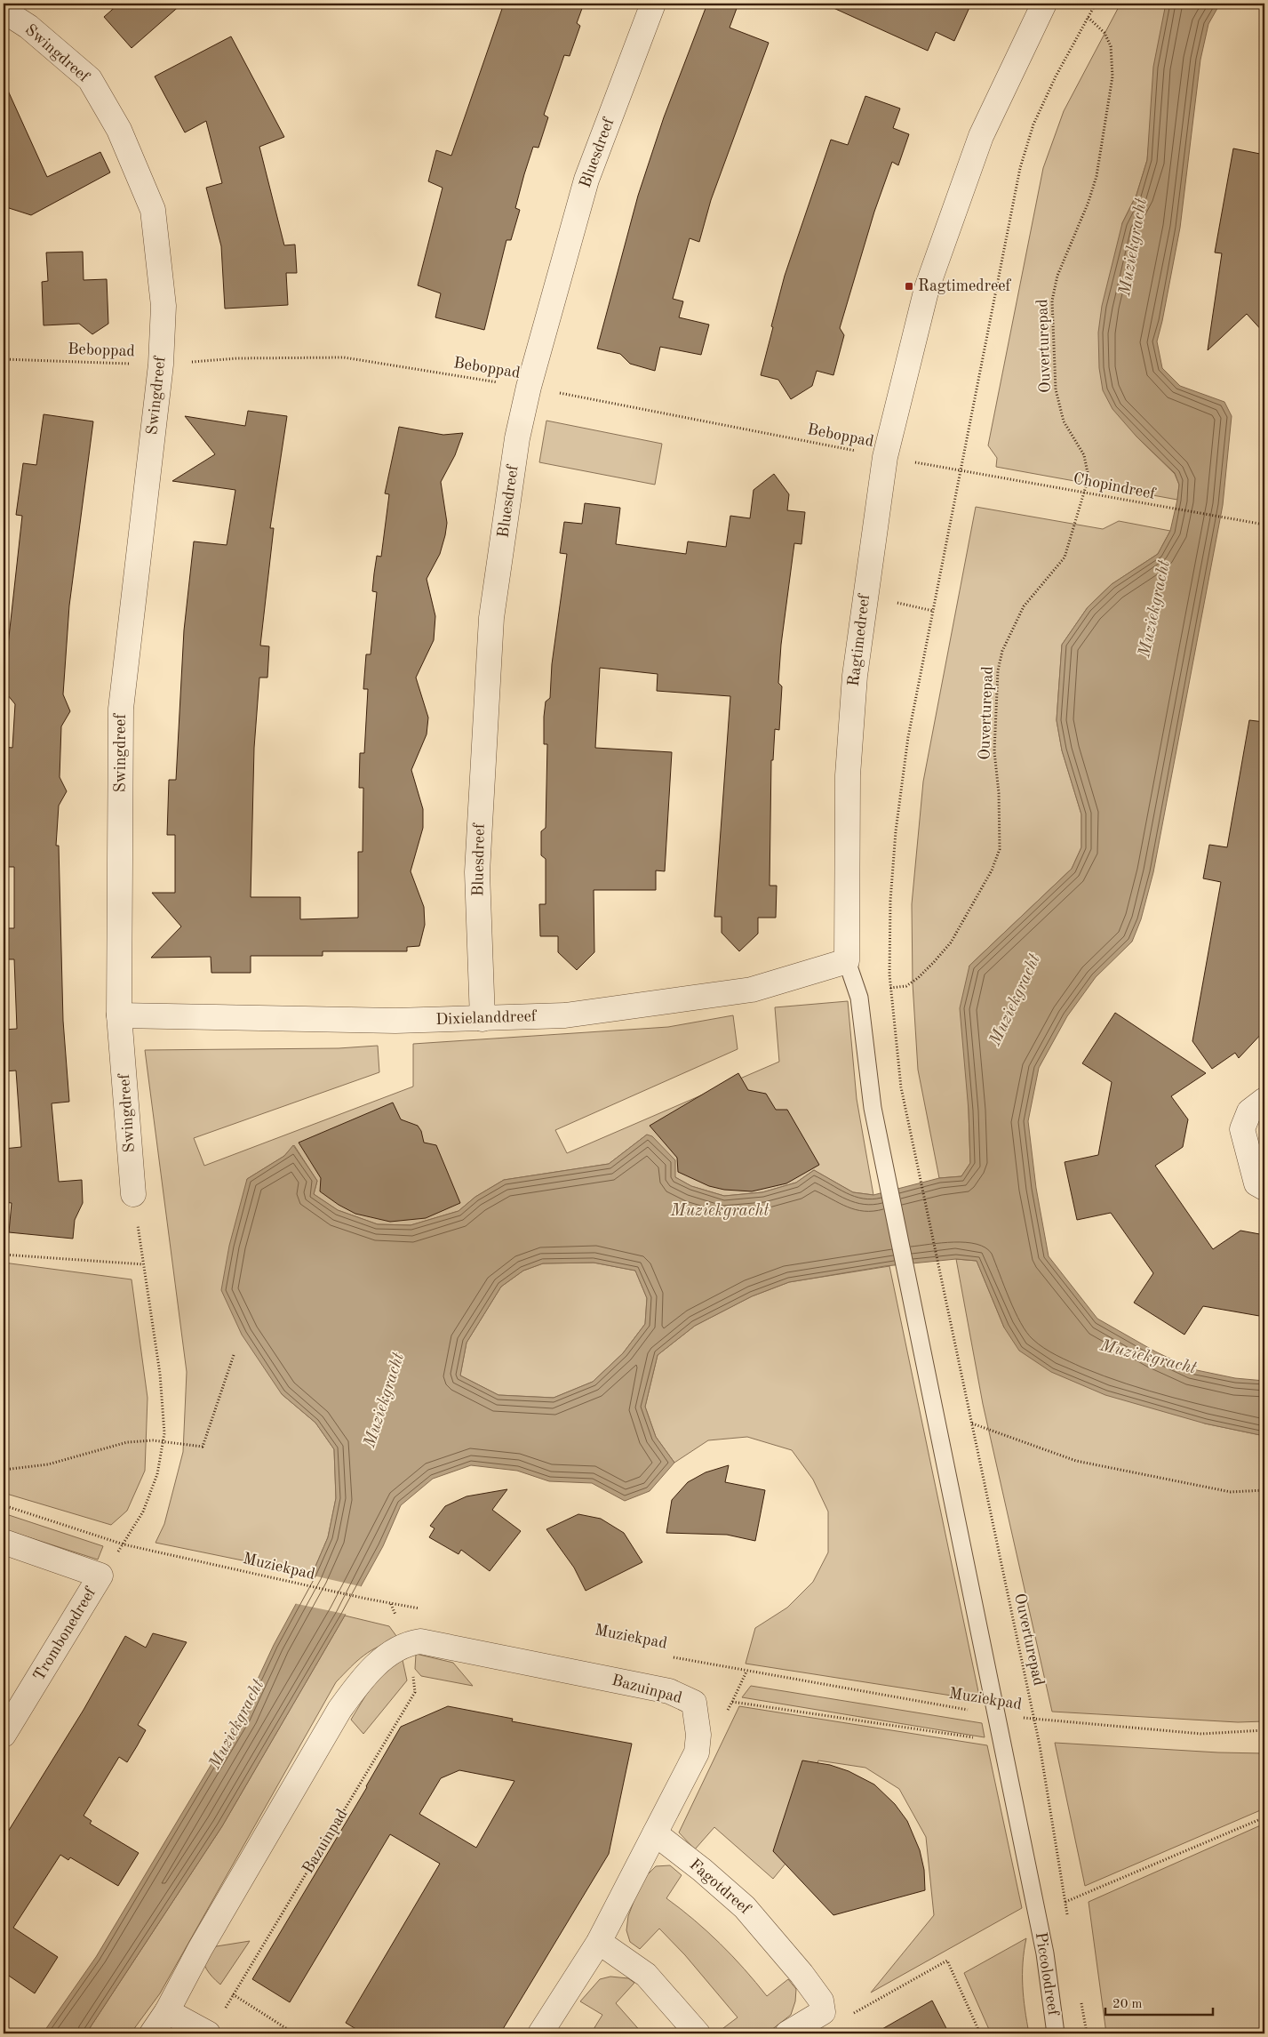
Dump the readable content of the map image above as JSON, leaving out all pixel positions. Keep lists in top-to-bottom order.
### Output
{
  "streets": {
    "street": [
      "Swingdreef",
      "Bluesdreef",
      "Ragtimedreef",
      "Dixielanddreef",
      "Trombonedreef",
      "Bazuinpad",
      "Fagotdreef"
    ],
    "lane": ["Piccolodreef"],
    "path": [
      "Ouverturepad",
      "Beboppad",
      "Chopindreef",
      "Muziekpad"
    ]
  },
  "crossings": [
    ["Swingdreef", "Beboppad"],
    ["Swingdreef", "Dixielanddreef"],
    ["Bluesdreef", "Beboppad"],
    ["Bluesdreef", "Dixielanddreef"],
    ["Ouverturepad", "Beboppad"],
    ["Ouverturepad", "Chopindreef"],
    ["Ouverturepad", "Muziekpad"],
    ["Beboppad", "Chopindreef"],
    ["Beboppad", "Ragtimedreef"],
    ["Ragtimedreef", "Dixielanddreef"],
    ["Ragtimedreef", "Piccolodreef"],
    ["Dixielanddreef", "Piccolodreef"],
    ["Muziekpad", "Piccolodreef"],
    ["Bazuinpad", "Fagotdreef"]
  ],
  "water": ["Muziekgracht"],
  "places": {
    "transit": ["Ragtimedreef"]
  },
  "scale_bar": "20 m"
}
